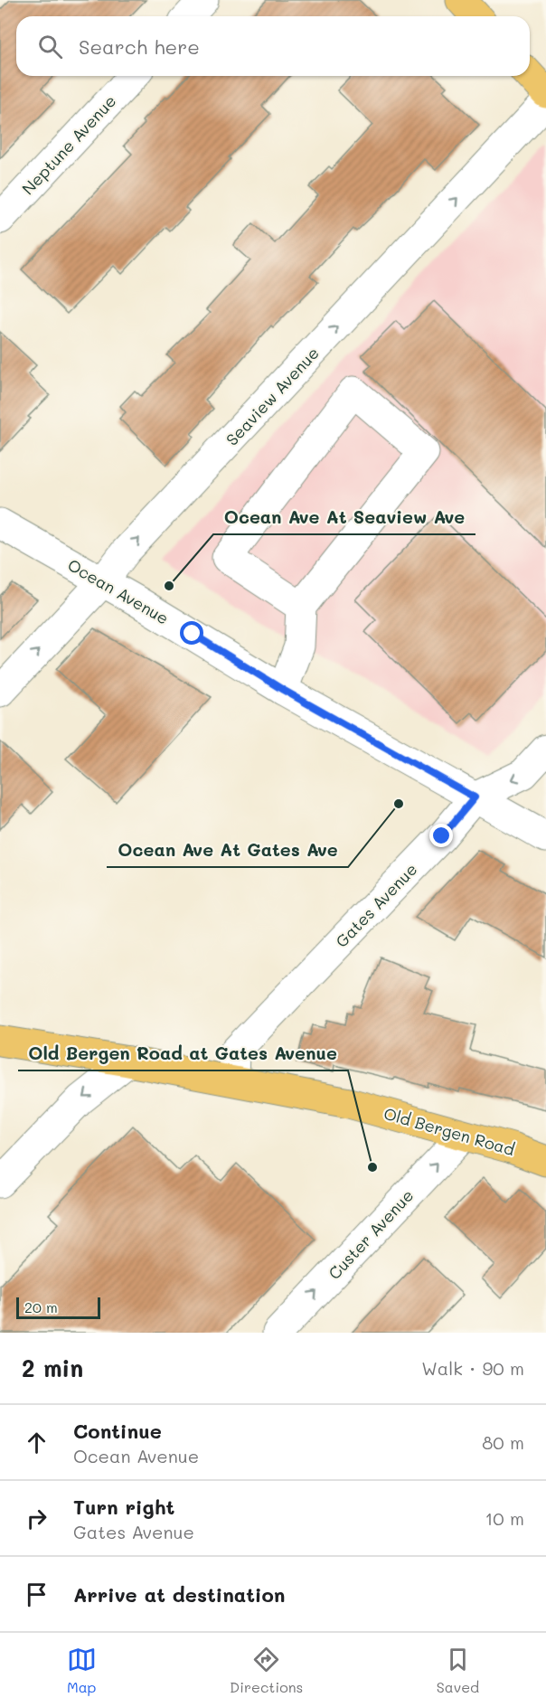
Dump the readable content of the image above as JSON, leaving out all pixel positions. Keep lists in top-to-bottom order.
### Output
{
  "streets": {
    "main road": ["Old Bergen Road"],
    "street": [
      "Neptune Avenue",
      "Seaview Avenue",
      "Ocean Avenue",
      "Gates Avenue",
      "Custer Avenue"
    ]
  },
  "crossings": [
    ["Seaview Avenue", "Ocean Avenue"],
    ["Ocean Avenue", "Gates Avenue"],
    ["Gates Avenue", "Old Bergen Road"],
    ["Old Bergen Road", "Custer Avenue"]
  ],
  "one_way": ["Seaview Avenue", "Custer Avenue"],
  "places": ["Ocean Ave At Seaview Ave", "Ocean Ave At Gates Ave", "Old Bergen Road at Gates Avenue"],
  "scale_bar": "20 m",
  "page": {
    "search": "Search here",
    "scale": "20 m",
    "heading": ["2 min", "Walk · 90 m"],
    "list": [
      ["Continue", "Ocean Avenue", "80 m"],
      ["Turn right", "Gates Avenue", "10 m"],
      "Arrive at destination"
    ],
    "nav": ["Map", "Directions", "Saved"]
  }
}
